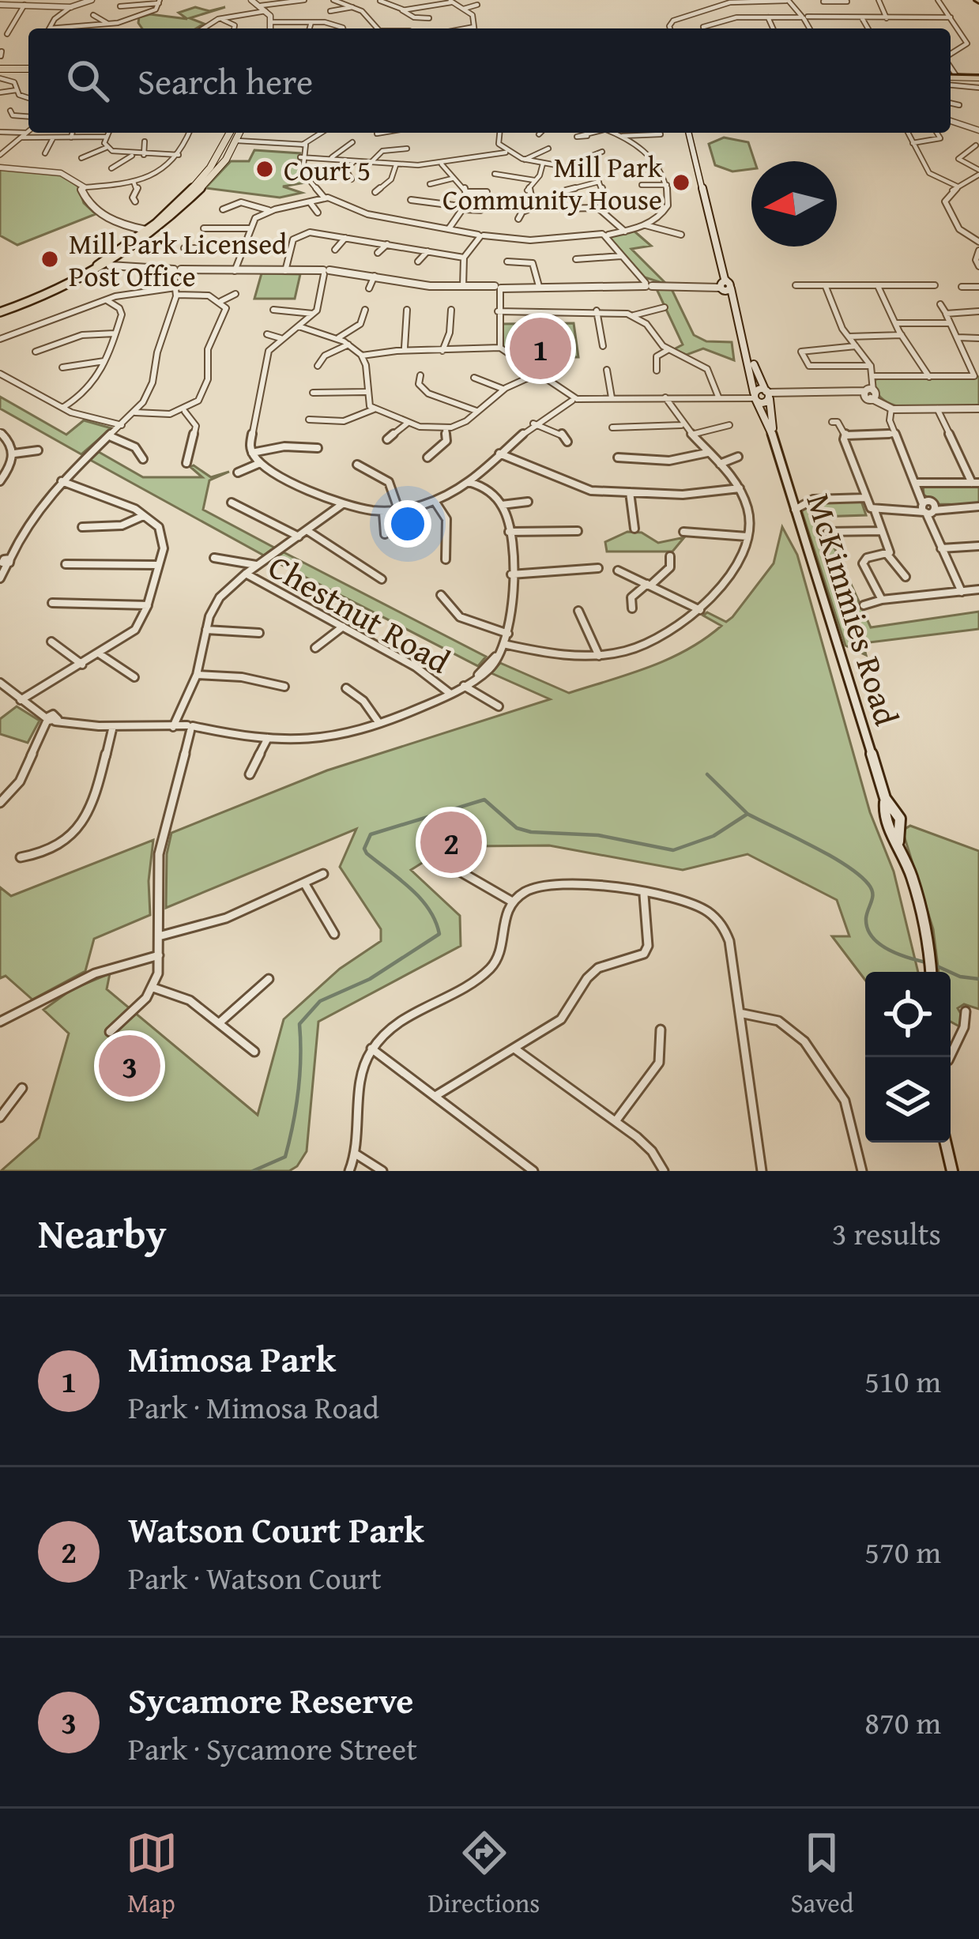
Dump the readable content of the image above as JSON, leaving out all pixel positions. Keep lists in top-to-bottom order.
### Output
{
  "streets": {
    "main road": ["McKimmies Road"],
    "street": ["Chestnut Road"]
  },
  "places": ["Court 5", "Mill Park Community House", "Mill Park Licensed Post Office"],
  "north": "left",
  "page": {
    "search": "Search here",
    "pins": ["1", "2", "3"],
    "heading": ["Nearby", "3 results"],
    "list": [
      {
        "mark": "1",
        "name": "Mimosa Park",
        "note": "Park · Mimosa Road",
        "value": "510 m"
      },
      {
        "mark": "2",
        "name": "Watson Court Park",
        "note": "Park · Watson Court",
        "value": "570 m"
      },
      {
        "mark": "3",
        "name": "Sycamore Reserve",
        "note": "Park · Sycamore Street",
        "value": "870 m"
      }
    ],
    "nav": ["Map", "Directions", "Saved"]
  }
}
